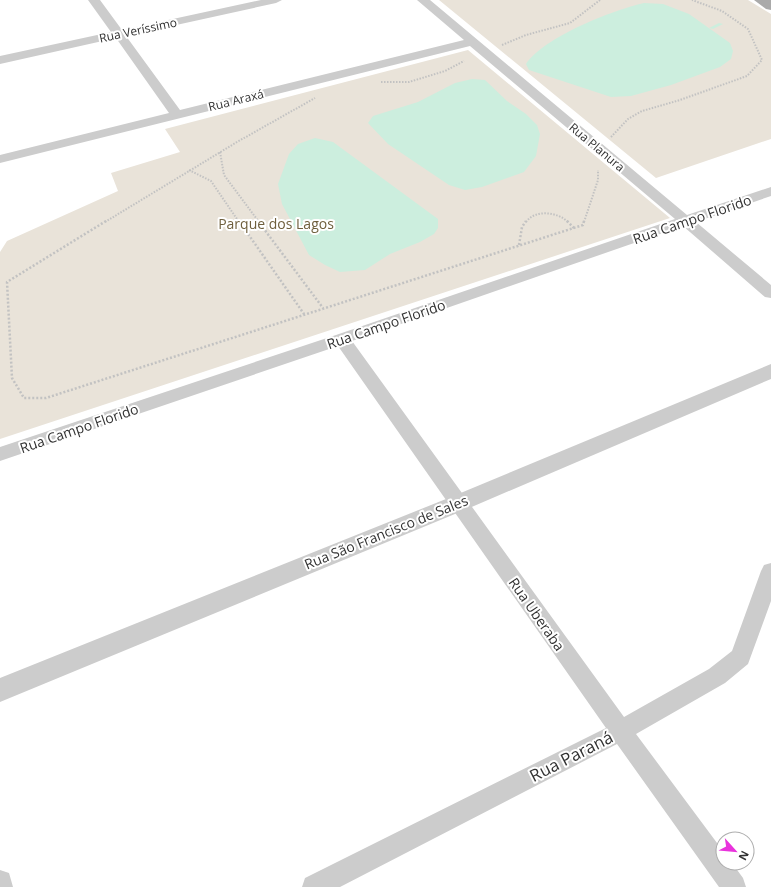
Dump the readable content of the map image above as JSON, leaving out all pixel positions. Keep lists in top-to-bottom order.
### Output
{
  "streets": {
    "street": [
      "Rua Veríssimo",
      "Rua Araxá",
      "Rua Planura",
      "Rua Campo Florido",
      "Rua São Francisco de Sales",
      "Rua Uberaba",
      "Rua Paraná"
    ]
  },
  "crossings": [
    ["Rua Araxá", "Rua Planura"],
    ["Rua Planura", "Rua Campo Florido"],
    ["Rua Campo Florido", "Rua Uberaba"],
    ["Rua São Francisco de Sales", "Rua Uberaba"],
    ["Rua Uberaba", "Rua Paraná"]
  ],
  "parks": ["Parque dos Lagos"],
  "north": "bottom right"
}
